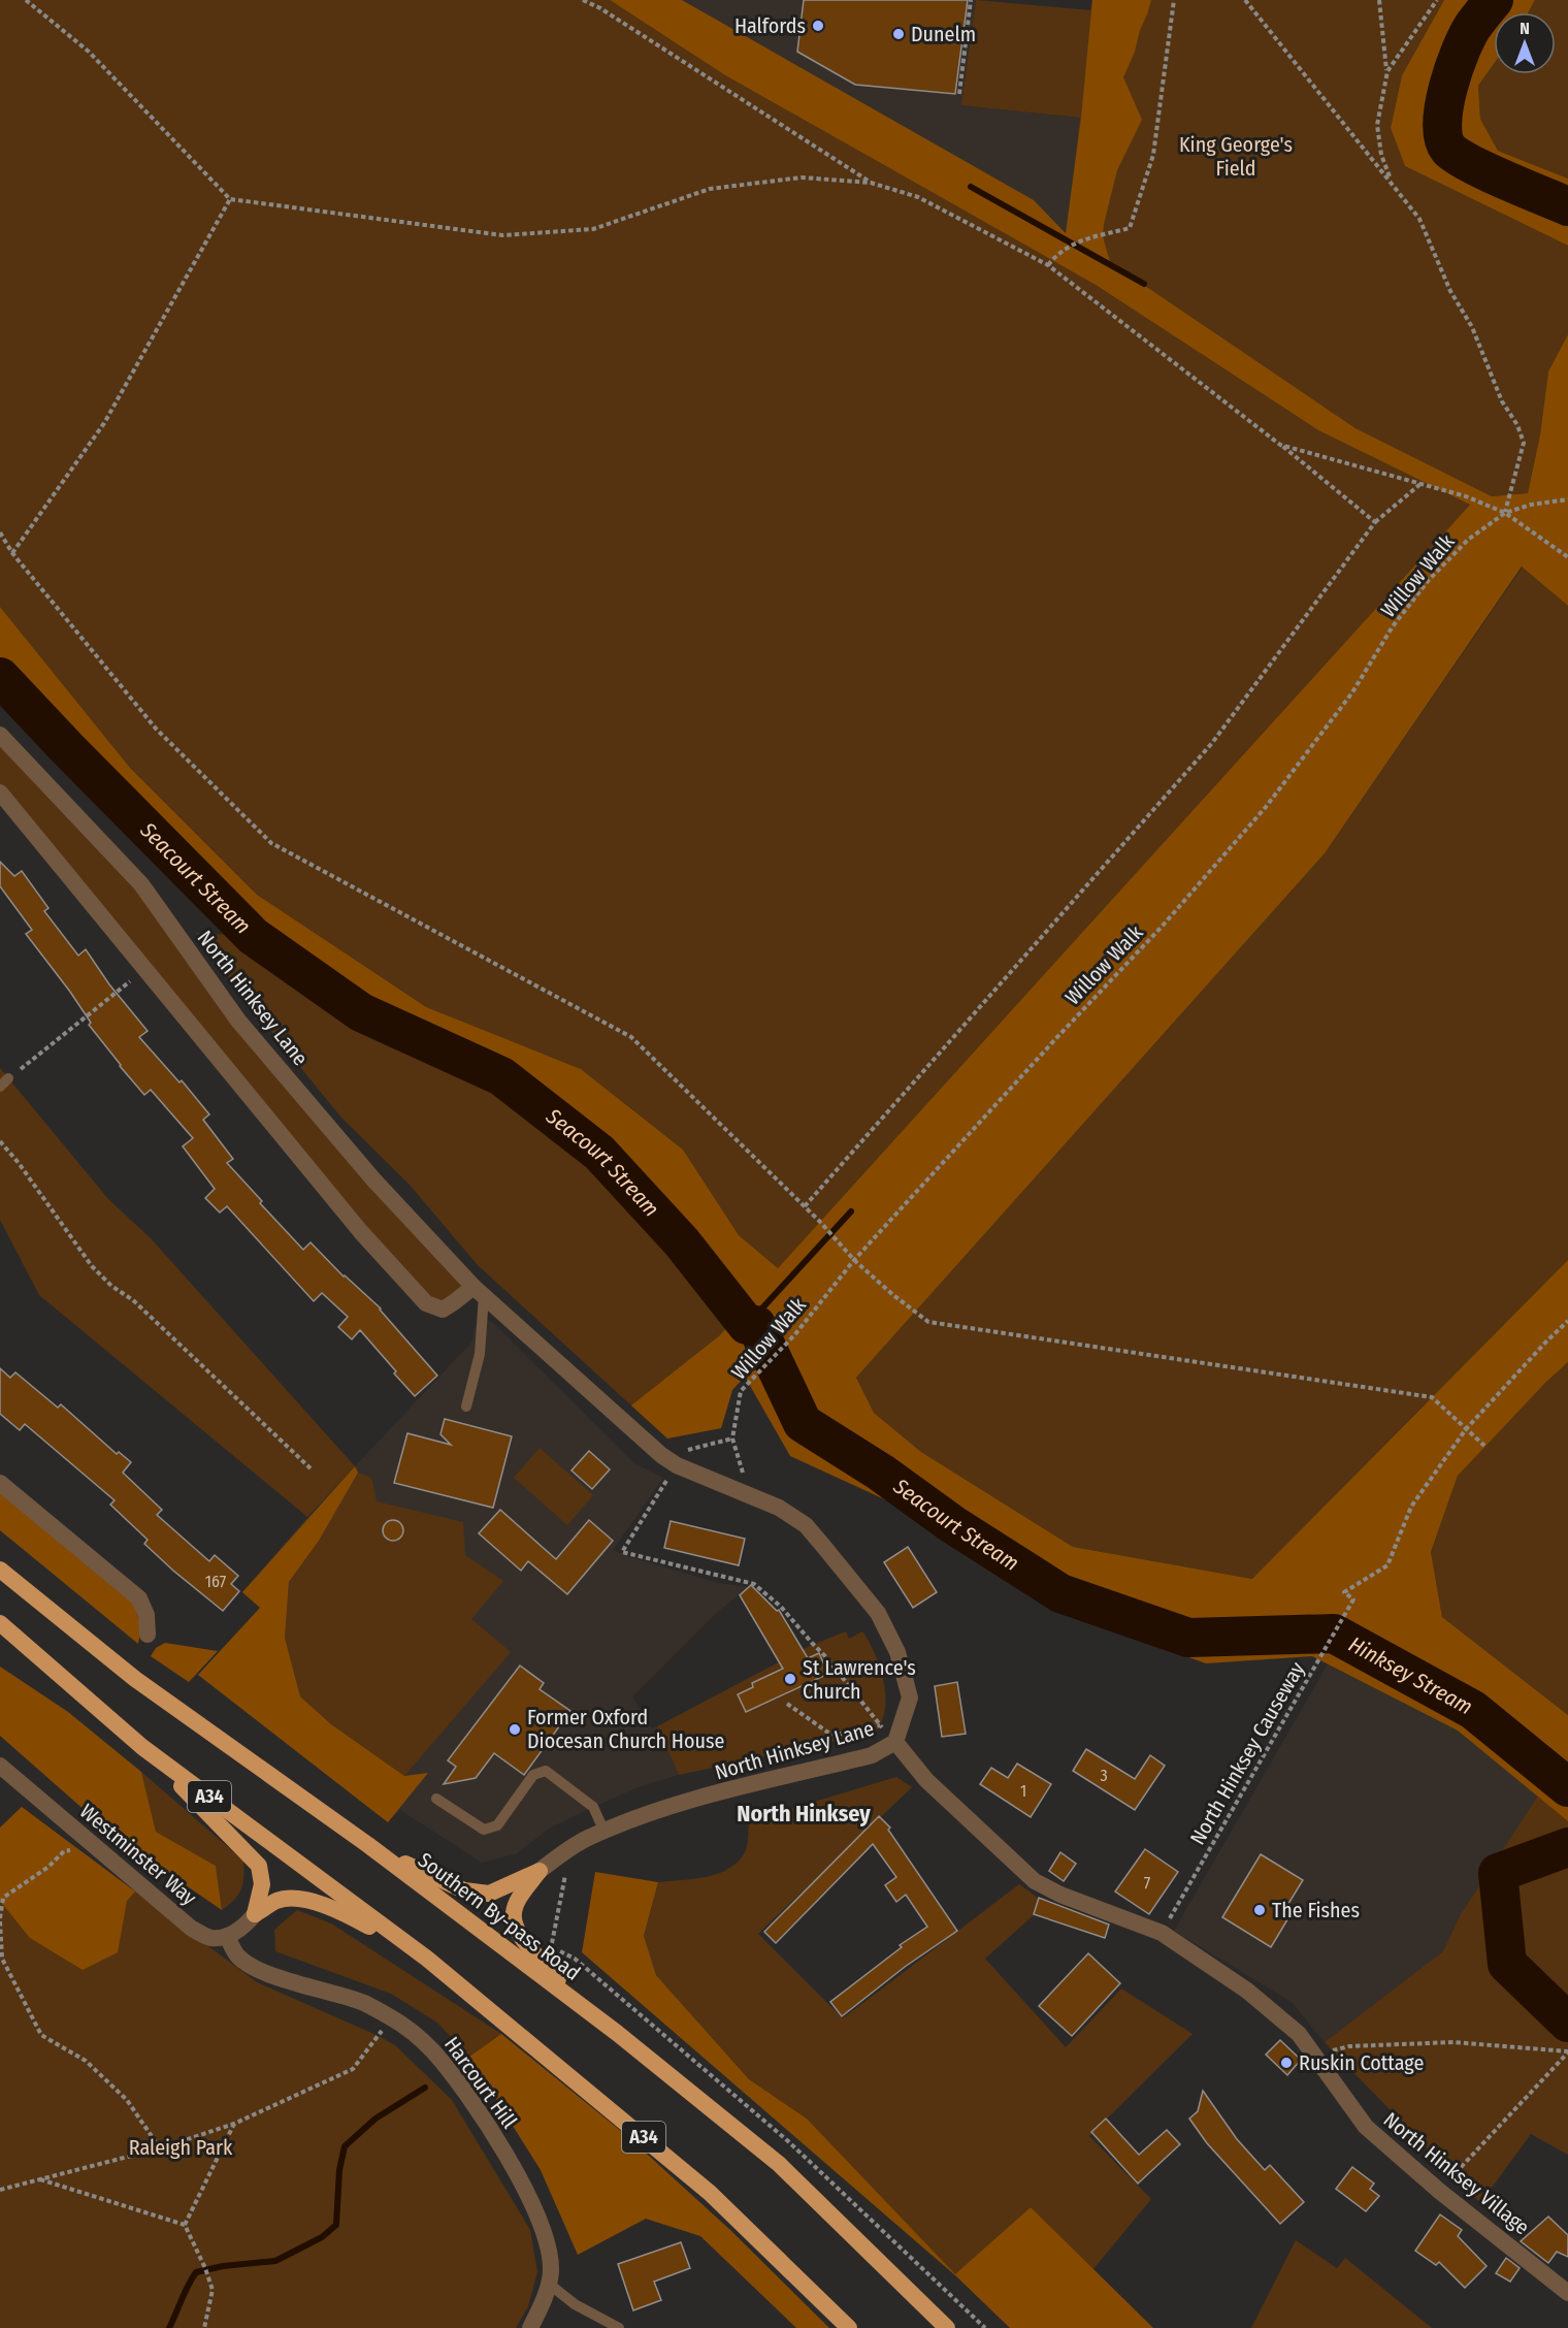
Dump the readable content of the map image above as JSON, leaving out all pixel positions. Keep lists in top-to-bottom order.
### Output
{
  "streets": {
    "highway": ["A34", "Southern By-pass Road"],
    "street": [
      "North Hinksey Lane",
      "Westminster Way",
      "Harcourt Hill",
      "North Hinksey Village"
    ],
    "path": ["Willow Walk", "North Hinksey Causeway"]
  },
  "crossings": [
    ["Willow Walk", "North Hinksey Lane"],
    ["North Hinksey Lane", "North Hinksey Village"],
    ["North Hinksey Causeway", "North Hinksey Village"],
    ["Westminster Way", "Harcourt Hill"]
  ],
  "districts": ["North Hinksey"],
  "water": ["Seacourt Stream", "Hinksey Stream"],
  "parks": ["King George's Field", "Raleigh Park"],
  "places": [
    "Halfords",
    "Dunelm",
    "St Lawrence's Church",
    "Former Oxford Diocesan Church House",
    "The Fishes",
    "Ruskin Cottage"
  ],
  "house_numbers": [
    "167",
    "3",
    "1",
    "7"
  ],
  "north": "top"
}
